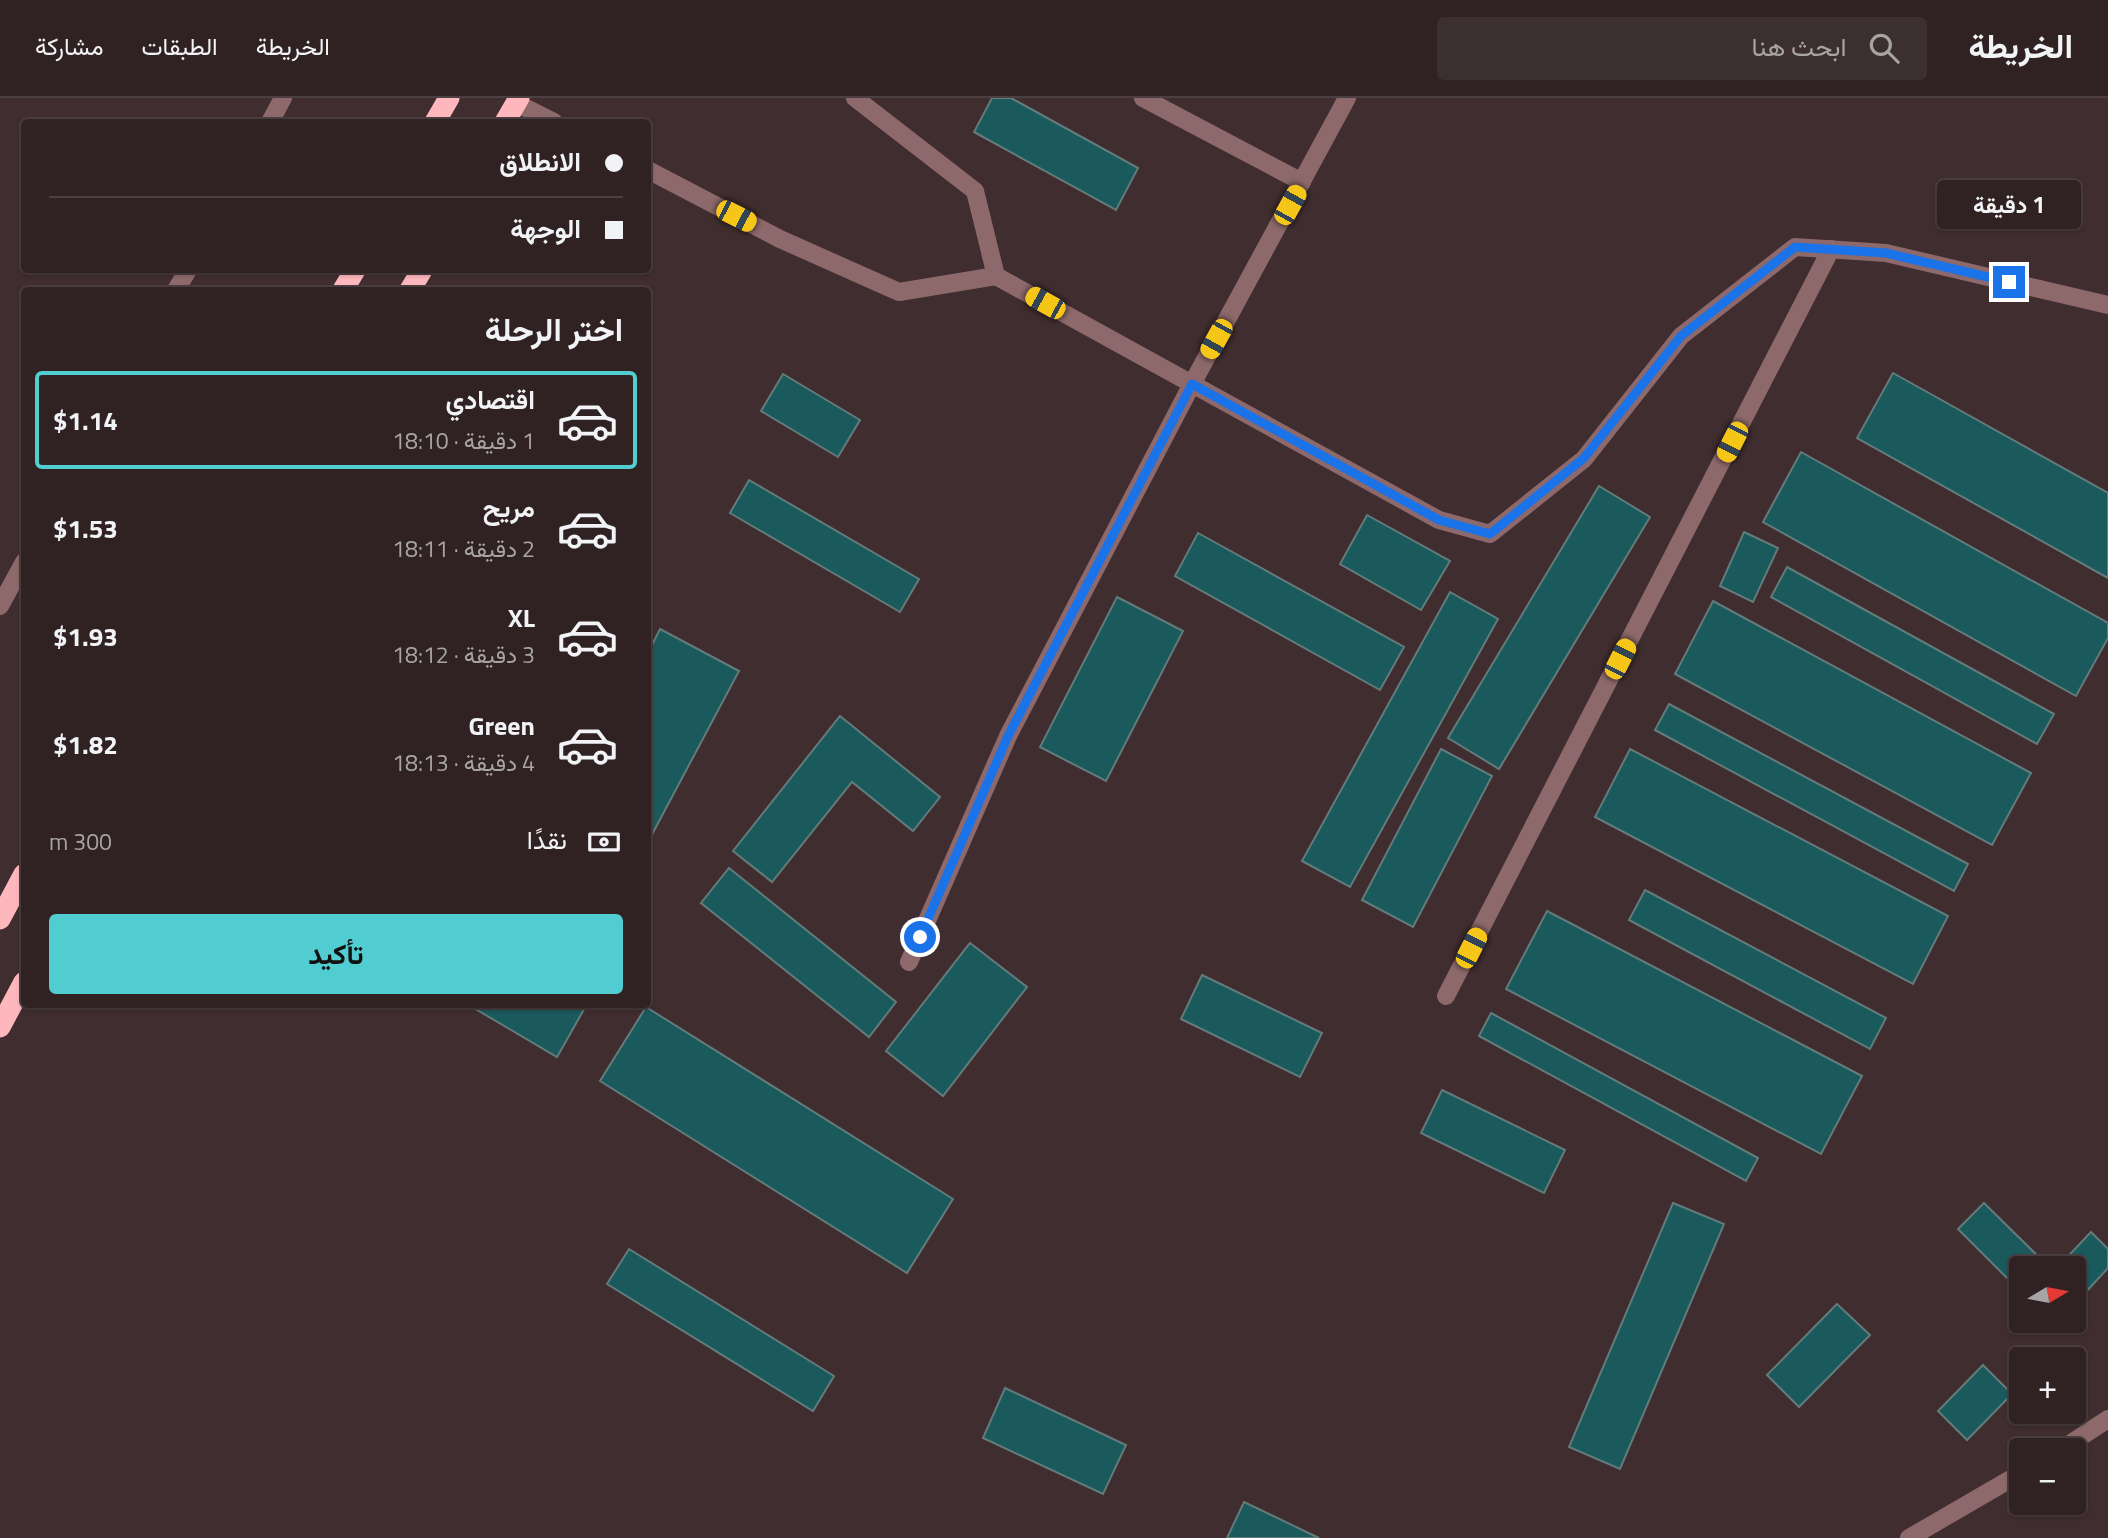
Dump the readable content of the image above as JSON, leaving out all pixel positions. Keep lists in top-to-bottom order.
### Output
{
  "north": "right",
  "page": {
    "header": "الخريطة",
    "search": "ابحث هنا",
    "nav": ["الخريطة", "الطبقات", "مشاركة"],
    "banner": ["الانطلاق", "الوجهة"],
    "bubble": "1 دقيقة",
    "heading": "اختر الرحلة",
    "list": [
      {
        "name": "اقتصادي",
        "note": "1 دقيقة · 18:10",
        "value": "$1.14"
      },
      {
        "name": "مريح",
        "note": "2 دقيقة · 18:11",
        "value": "$1.53"
      },
      {
        "name": "XL",
        "note": "3 دقيقة · 18:12",
        "value": "$1.93"
      },
      {
        "name": "Green",
        "note": "4 دقيقة · 18:13",
        "value": "$1.82"
      }
    ],
    "pay": ["نقدًا", "300 m"],
    "buttons": "تأكيد",
    "map_buttons": ["+", "−"]
  }
}
